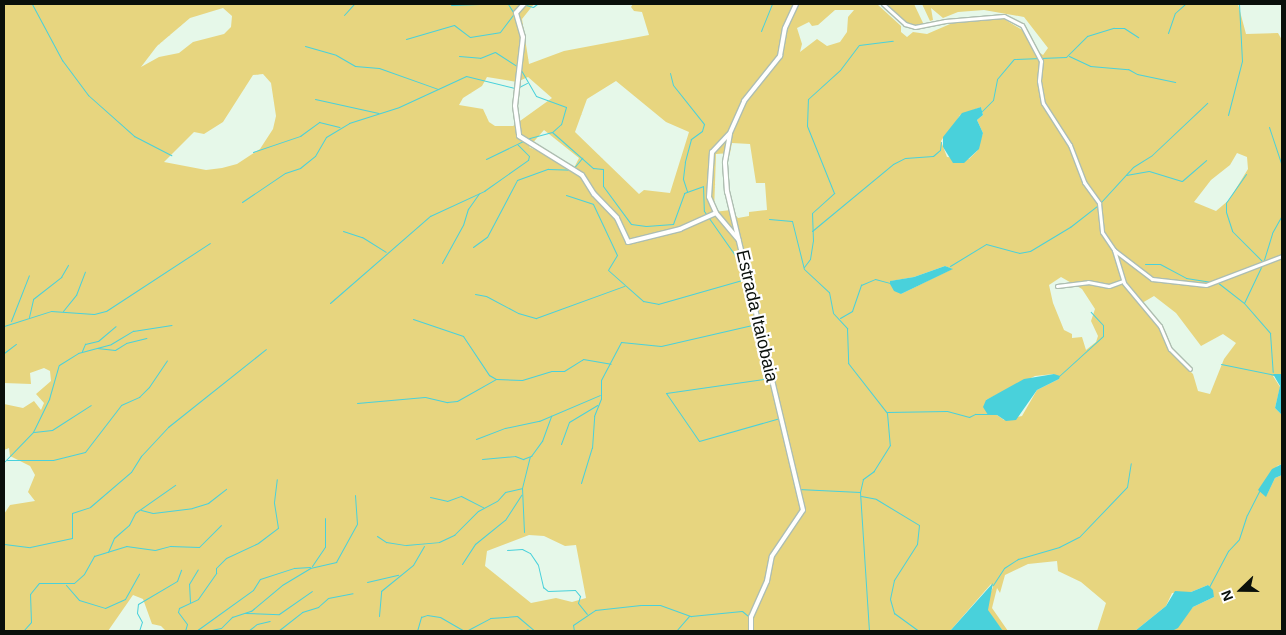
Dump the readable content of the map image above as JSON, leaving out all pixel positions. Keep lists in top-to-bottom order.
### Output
{
  "streets": {
    "street": ["Estrada Itaiobaia"]
  },
  "north": "left"
}
